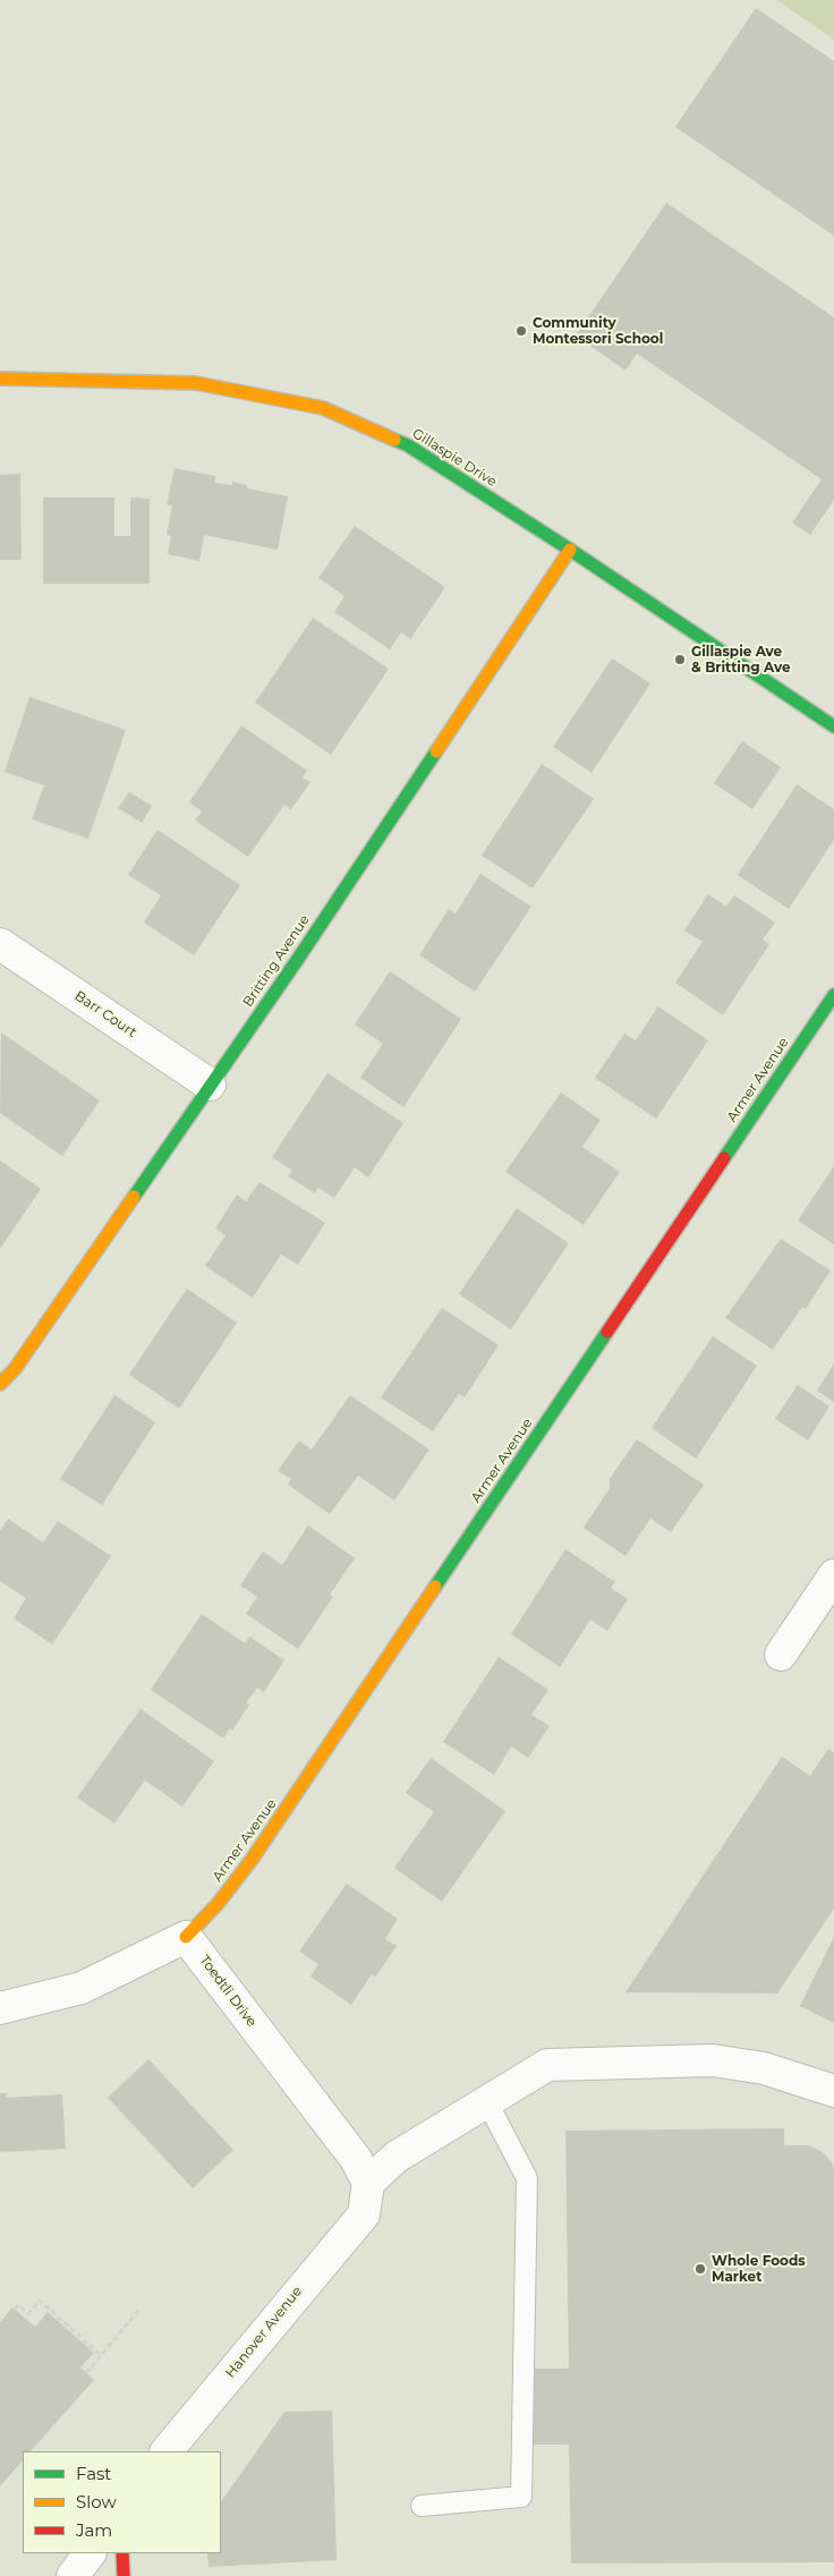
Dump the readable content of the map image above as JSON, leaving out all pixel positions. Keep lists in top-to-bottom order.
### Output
{
  "streets": {
    "main road": ["Gillaspie Drive", "Britting Avenue", "Armer Avenue"],
    "street": ["Barr Court", "Toedtli Drive", "Hanover Avenue"]
  },
  "crossings": [
    ["Gillaspie Drive", "Britting Avenue"],
    ["Britting Avenue", "Barr Court"],
    ["Armer Avenue", "Toedtli Drive"],
    ["Toedtli Drive", "Hanover Avenue"]
  ],
  "places": ["Community Montessori School", "Gillaspie Ave & Britting Ave", "Whole Foods Market"],
  "legend": ["Fast", "Slow", "Jam"]
}
